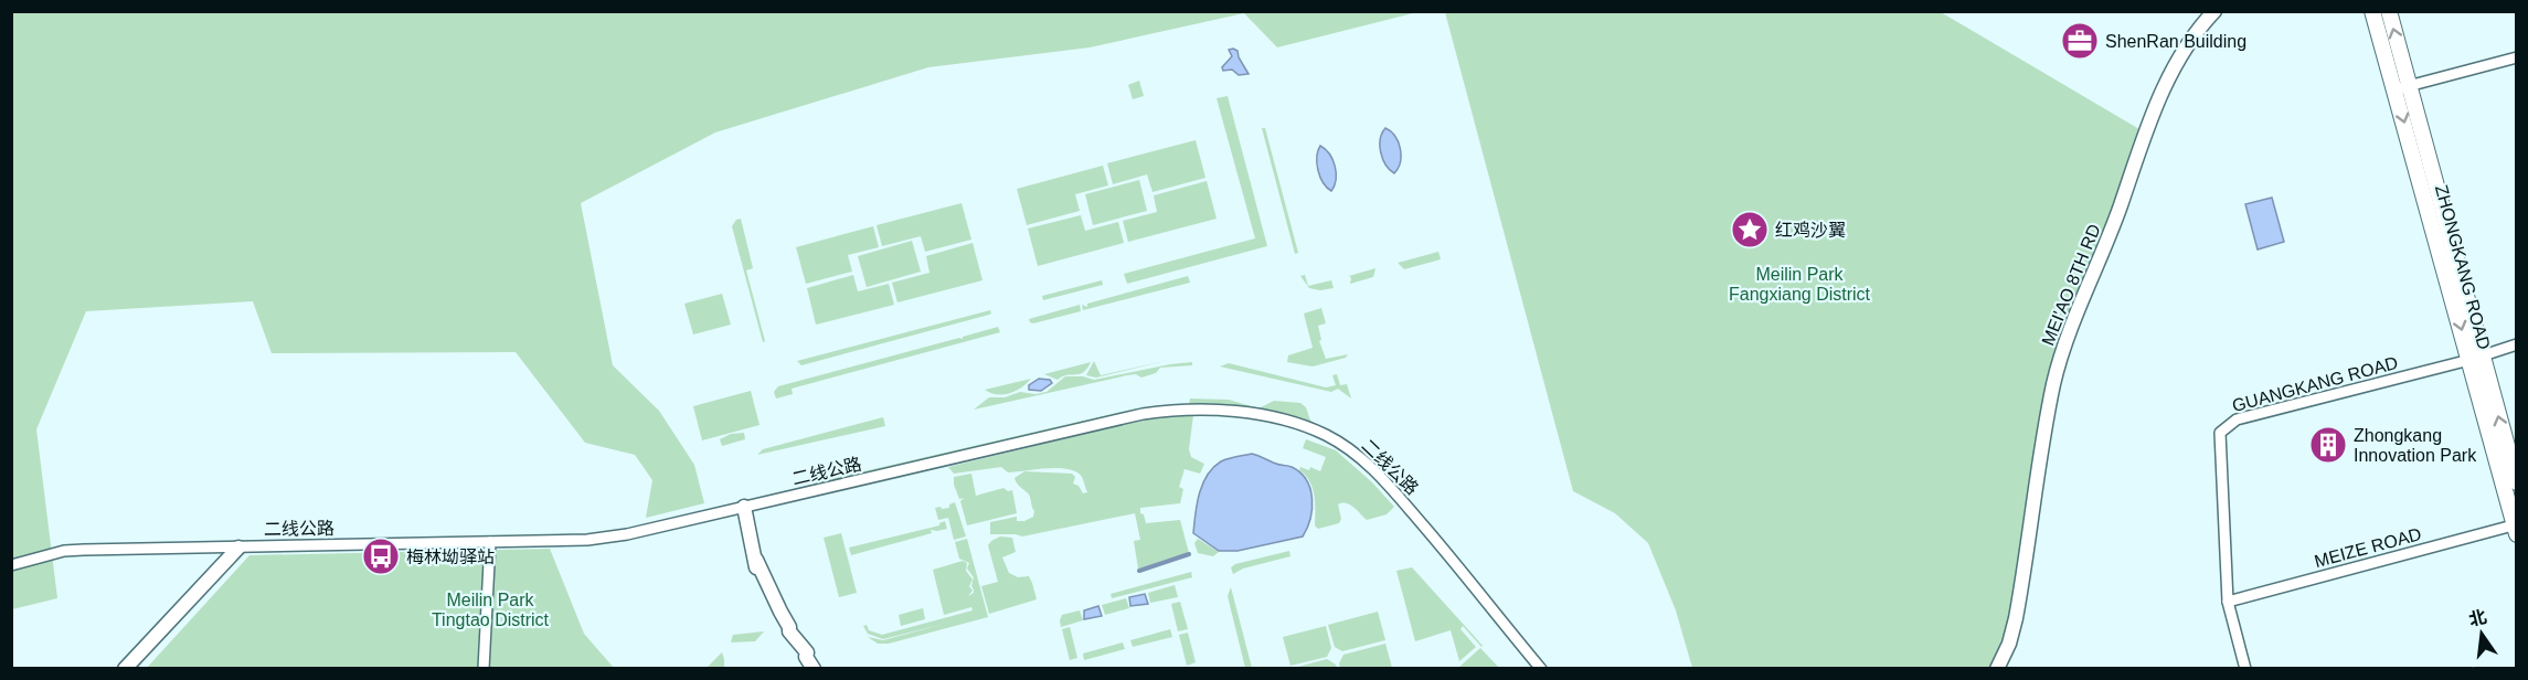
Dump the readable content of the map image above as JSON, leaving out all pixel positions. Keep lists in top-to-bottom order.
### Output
{
  "streets": {
    "main road": ["ZHONGKANG ROAD"],
    "street": [
      "MEI'AO 8TH RD",
      "GUANGKANG ROAD",
      "二线公路",
      "MEIZE ROAD"
    ]
  },
  "crossings": [
    ["ZHONGKANG ROAD", "GUANGKANG ROAD"],
    ["ZHONGKANG ROAD", "MEIZE ROAD"],
    ["GUANGKANG ROAD", "MEIZE ROAD"]
  ],
  "parks": ["Meilin Park Fangxiang District", "Meilin Park Tingtao District"],
  "places": {
    "office": ["ShenRan Building"],
    "place": ["红鸡沙翼"],
    "building": ["Zhongkang Innovation Park"],
    "bus stop": ["梅林坳驿站"]
  },
  "north": "top"
}
